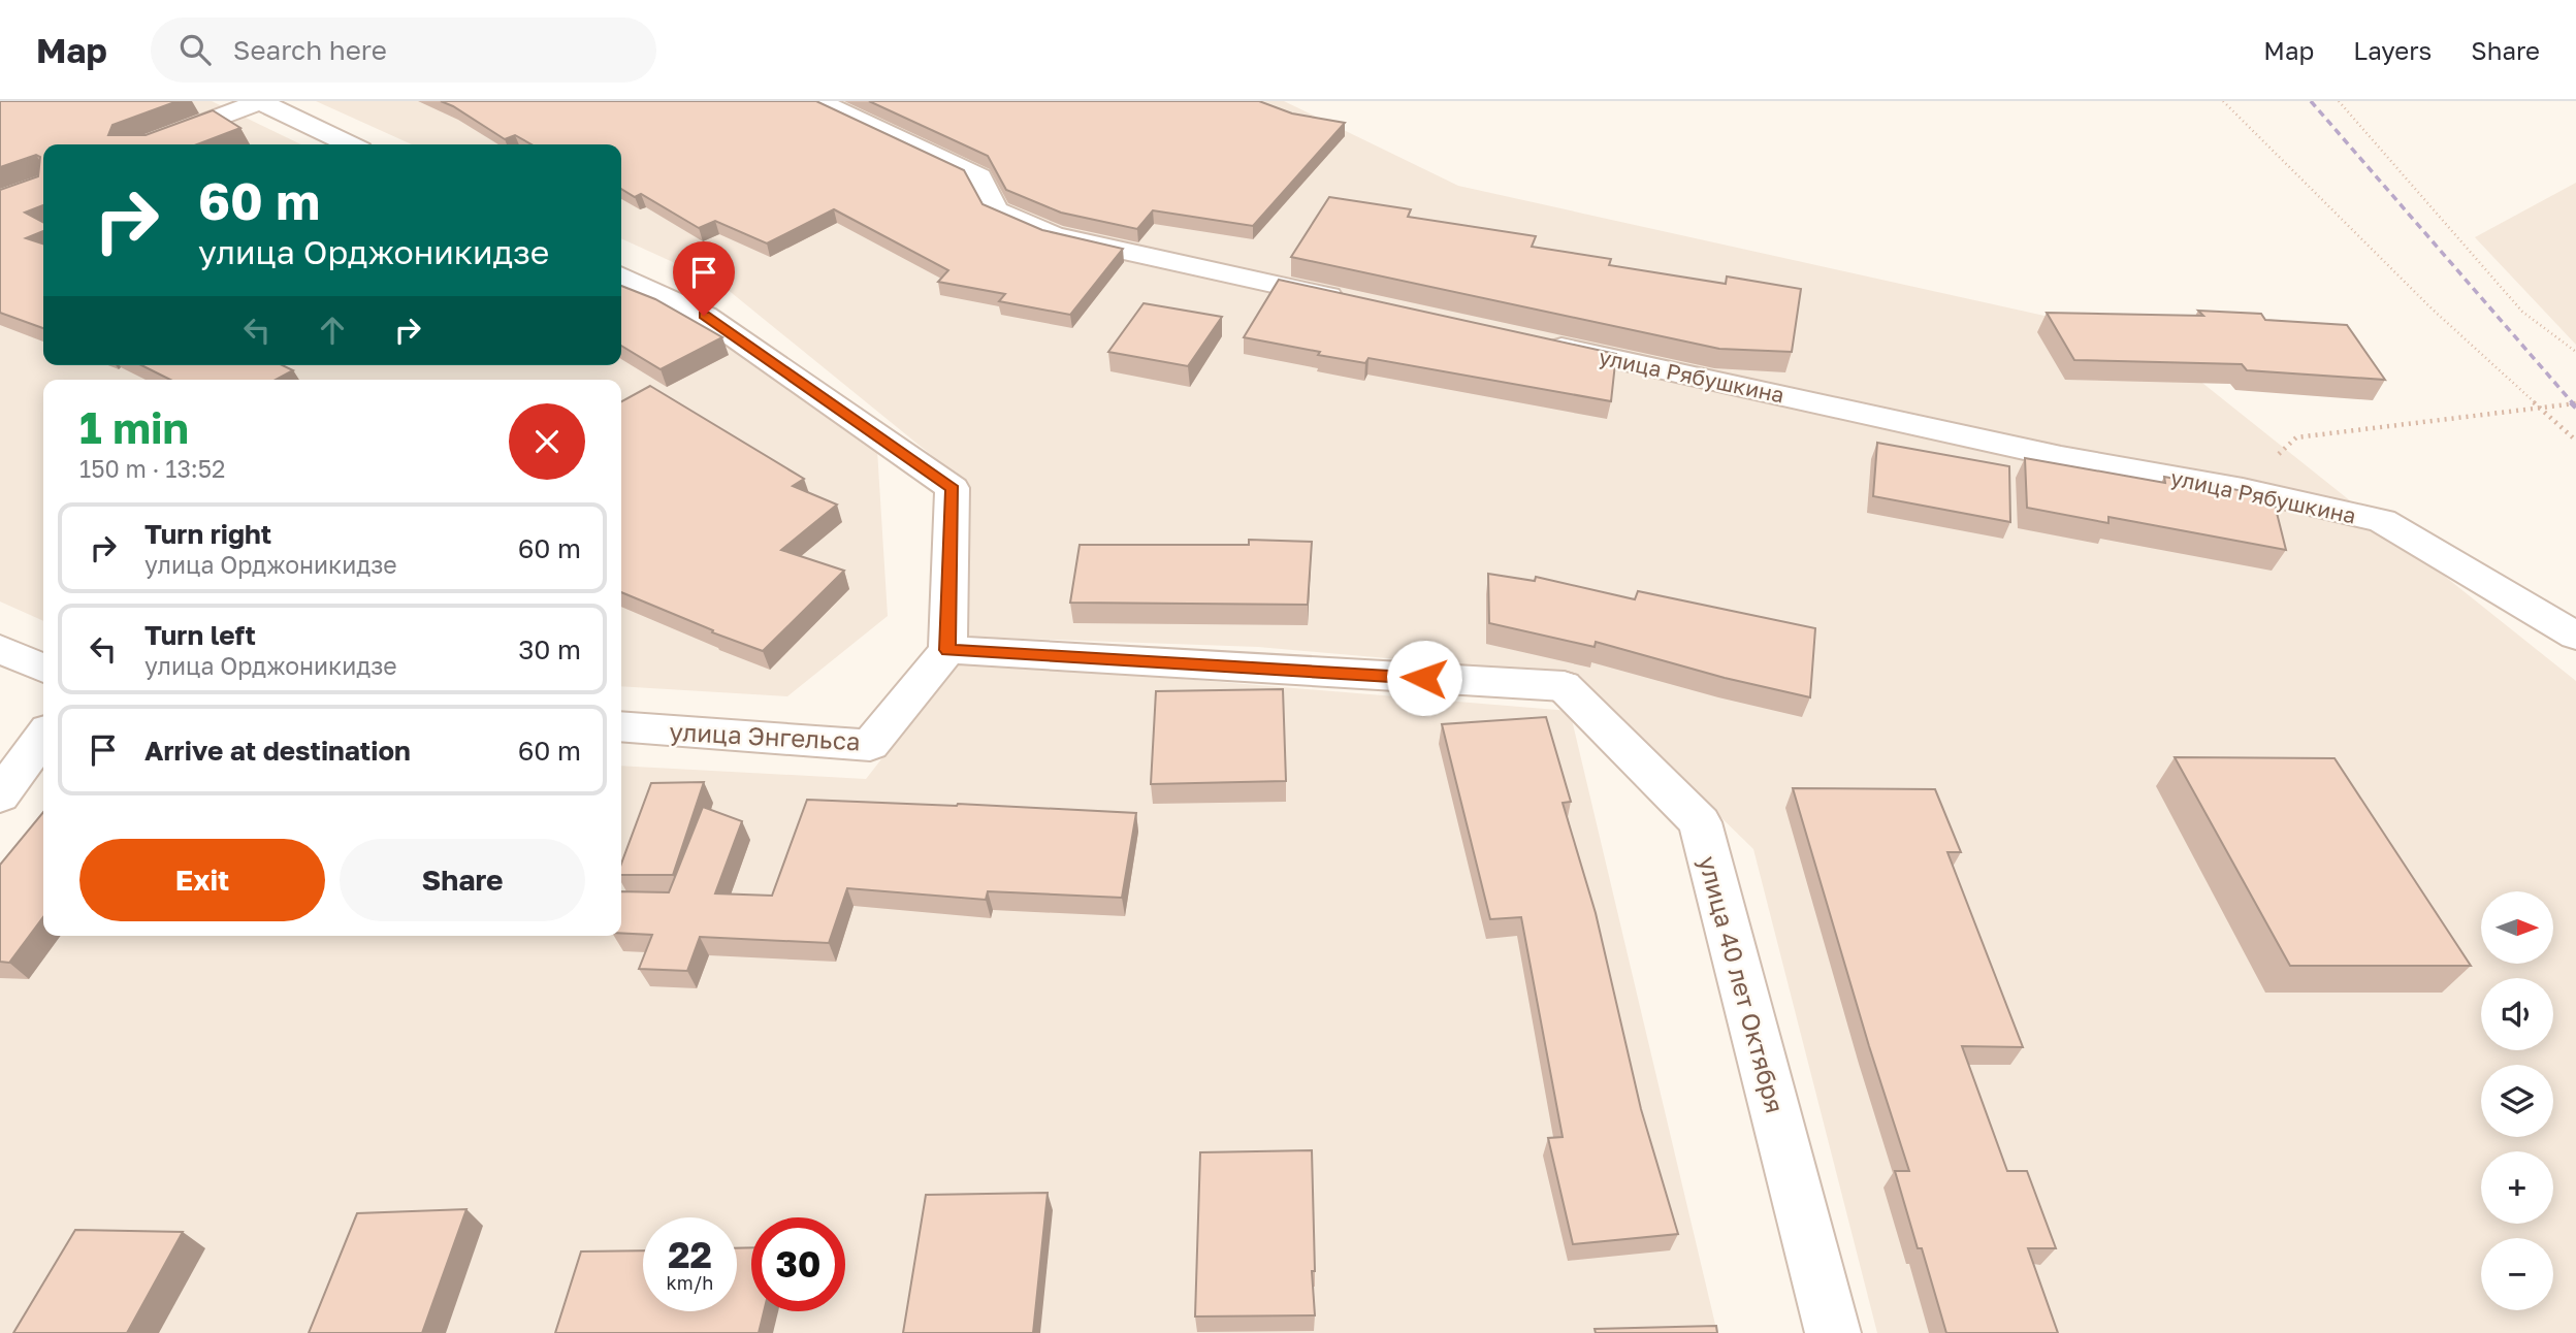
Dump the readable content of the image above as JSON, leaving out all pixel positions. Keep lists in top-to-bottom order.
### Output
{
  "streets": {
    "street": ["улица Рябушкина", "улица Энгельса", "улица 40 лет Октября"]
  },
  "crossings": [
    ["улица Энгельса", "улица 40 лет Октября"]
  ],
  "north": "right",
  "page": {
    "header": "Map",
    "search": "Search here",
    "nav": ["Map", "Layers", "Share"],
    "turn": ["60 m", "улица Орджоникидзе"],
    "heading": ["1 min", "150 m · 13:52"],
    "list": [
      {
        "name": "Turn right",
        "note": "улица Орджоникидзе",
        "value": "60 m"
      },
      {
        "name": "Turn left",
        "note": "улица Орджоникидзе",
        "value": "30 m"
      },
      {
        "name": "Arrive at destination",
        "value": "60 m"
      }
    ],
    "buttons": ["Exit", "Share"],
    "map_buttons": ["+", "−"],
    "speed": "22 km/h",
    "limit": "30"
  }
}
